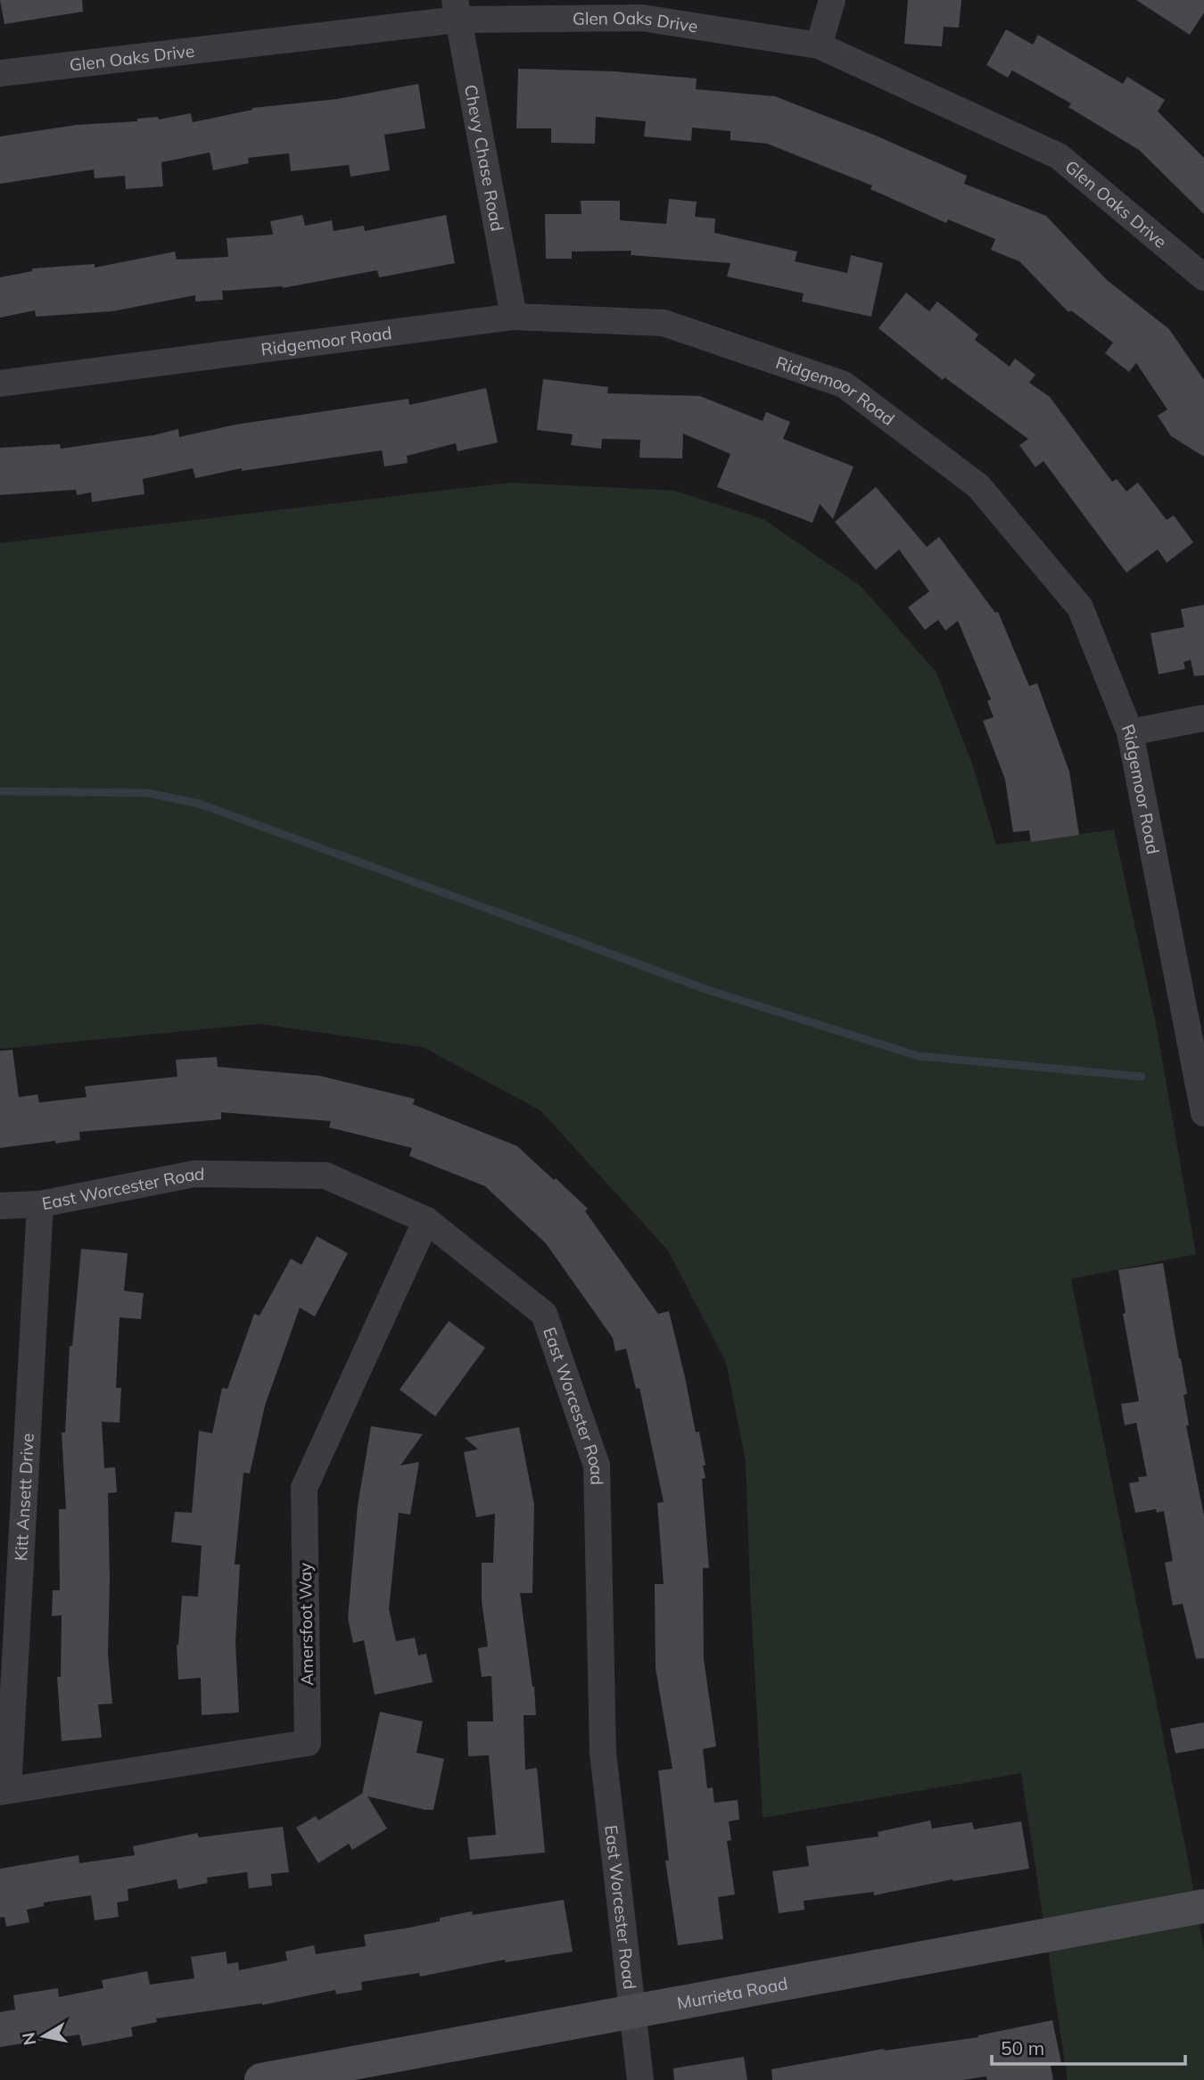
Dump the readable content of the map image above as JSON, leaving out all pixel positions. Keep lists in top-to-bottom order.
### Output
{
  "streets": {
    "main road": ["Murrieta Road"],
    "street": [
      "Glen Oaks Drive",
      "Chevy Chase Road",
      "Ridgemoor Road",
      "East Worcester Road",
      "Kitt Ansett Drive",
      "Amersfoot Way"
    ]
  },
  "crossings": [
    ["Glen Oaks Drive", "Chevy Chase Road"],
    ["Chevy Chase Road", "Ridgemoor Road"],
    ["East Worcester Road", "Kitt Ansett Drive"],
    ["East Worcester Road", "Amersfoot Way"],
    ["East Worcester Road", "Murrieta Road"],
    ["Kitt Ansett Drive", "Amersfoot Way"]
  ],
  "scale_bar": "50 m",
  "north": "left"
}
